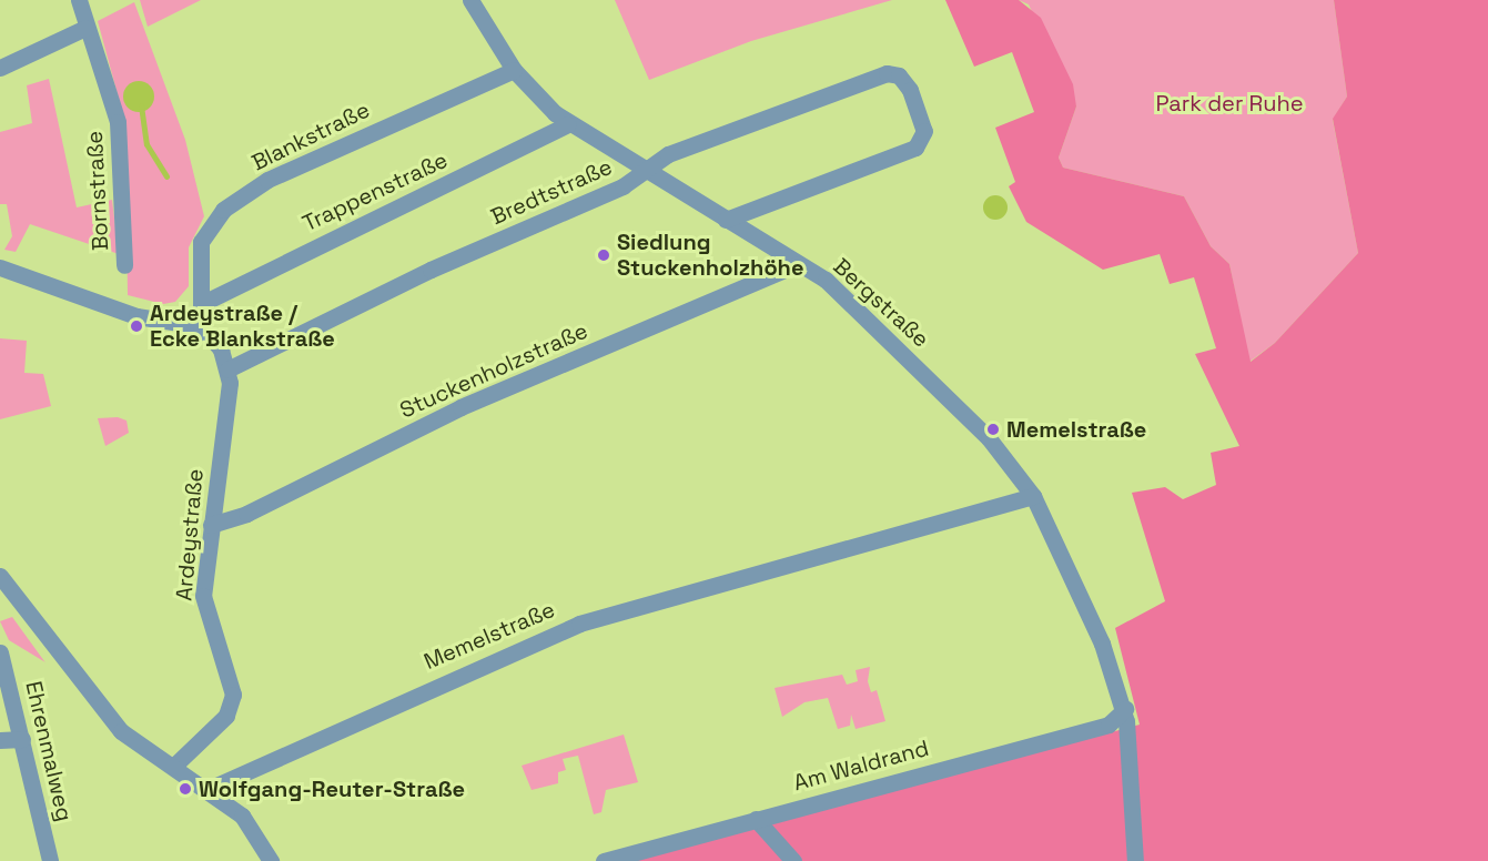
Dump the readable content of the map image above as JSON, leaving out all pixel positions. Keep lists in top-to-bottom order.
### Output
{
  "streets": {
    "street": [
      "Blankstraße",
      "Bornstraße",
      "Trappenstraße",
      "Bredtstraße",
      "Bergstraße",
      "Stuckenholzstraße",
      "Ardeystraße",
      "Memelstraße",
      "Ehrenmalweg",
      "Am Waldrand"
    ]
  },
  "crossings": [
    ["Blankstraße", "Trappenstraße"],
    ["Blankstraße", "Bergstraße"],
    ["Trappenstraße", "Bergstraße"],
    ["Bredtstraße", "Bergstraße"],
    ["Bredtstraße", "Ardeystraße"],
    ["Bergstraße", "Stuckenholzstraße"],
    ["Bergstraße", "Memelstraße"],
    ["Bergstraße", "Am Waldrand"],
    ["Stuckenholzstraße", "Ardeystraße"]
  ],
  "parks": ["Park der Ruhe"],
  "places": [
    "Siedlung Stuckenholzhöhe",
    "Ardeystraße / Ecke Blankstraße",
    "Memelstraße",
    "Wolfgang-Reuter-Straße"
  ]
}
